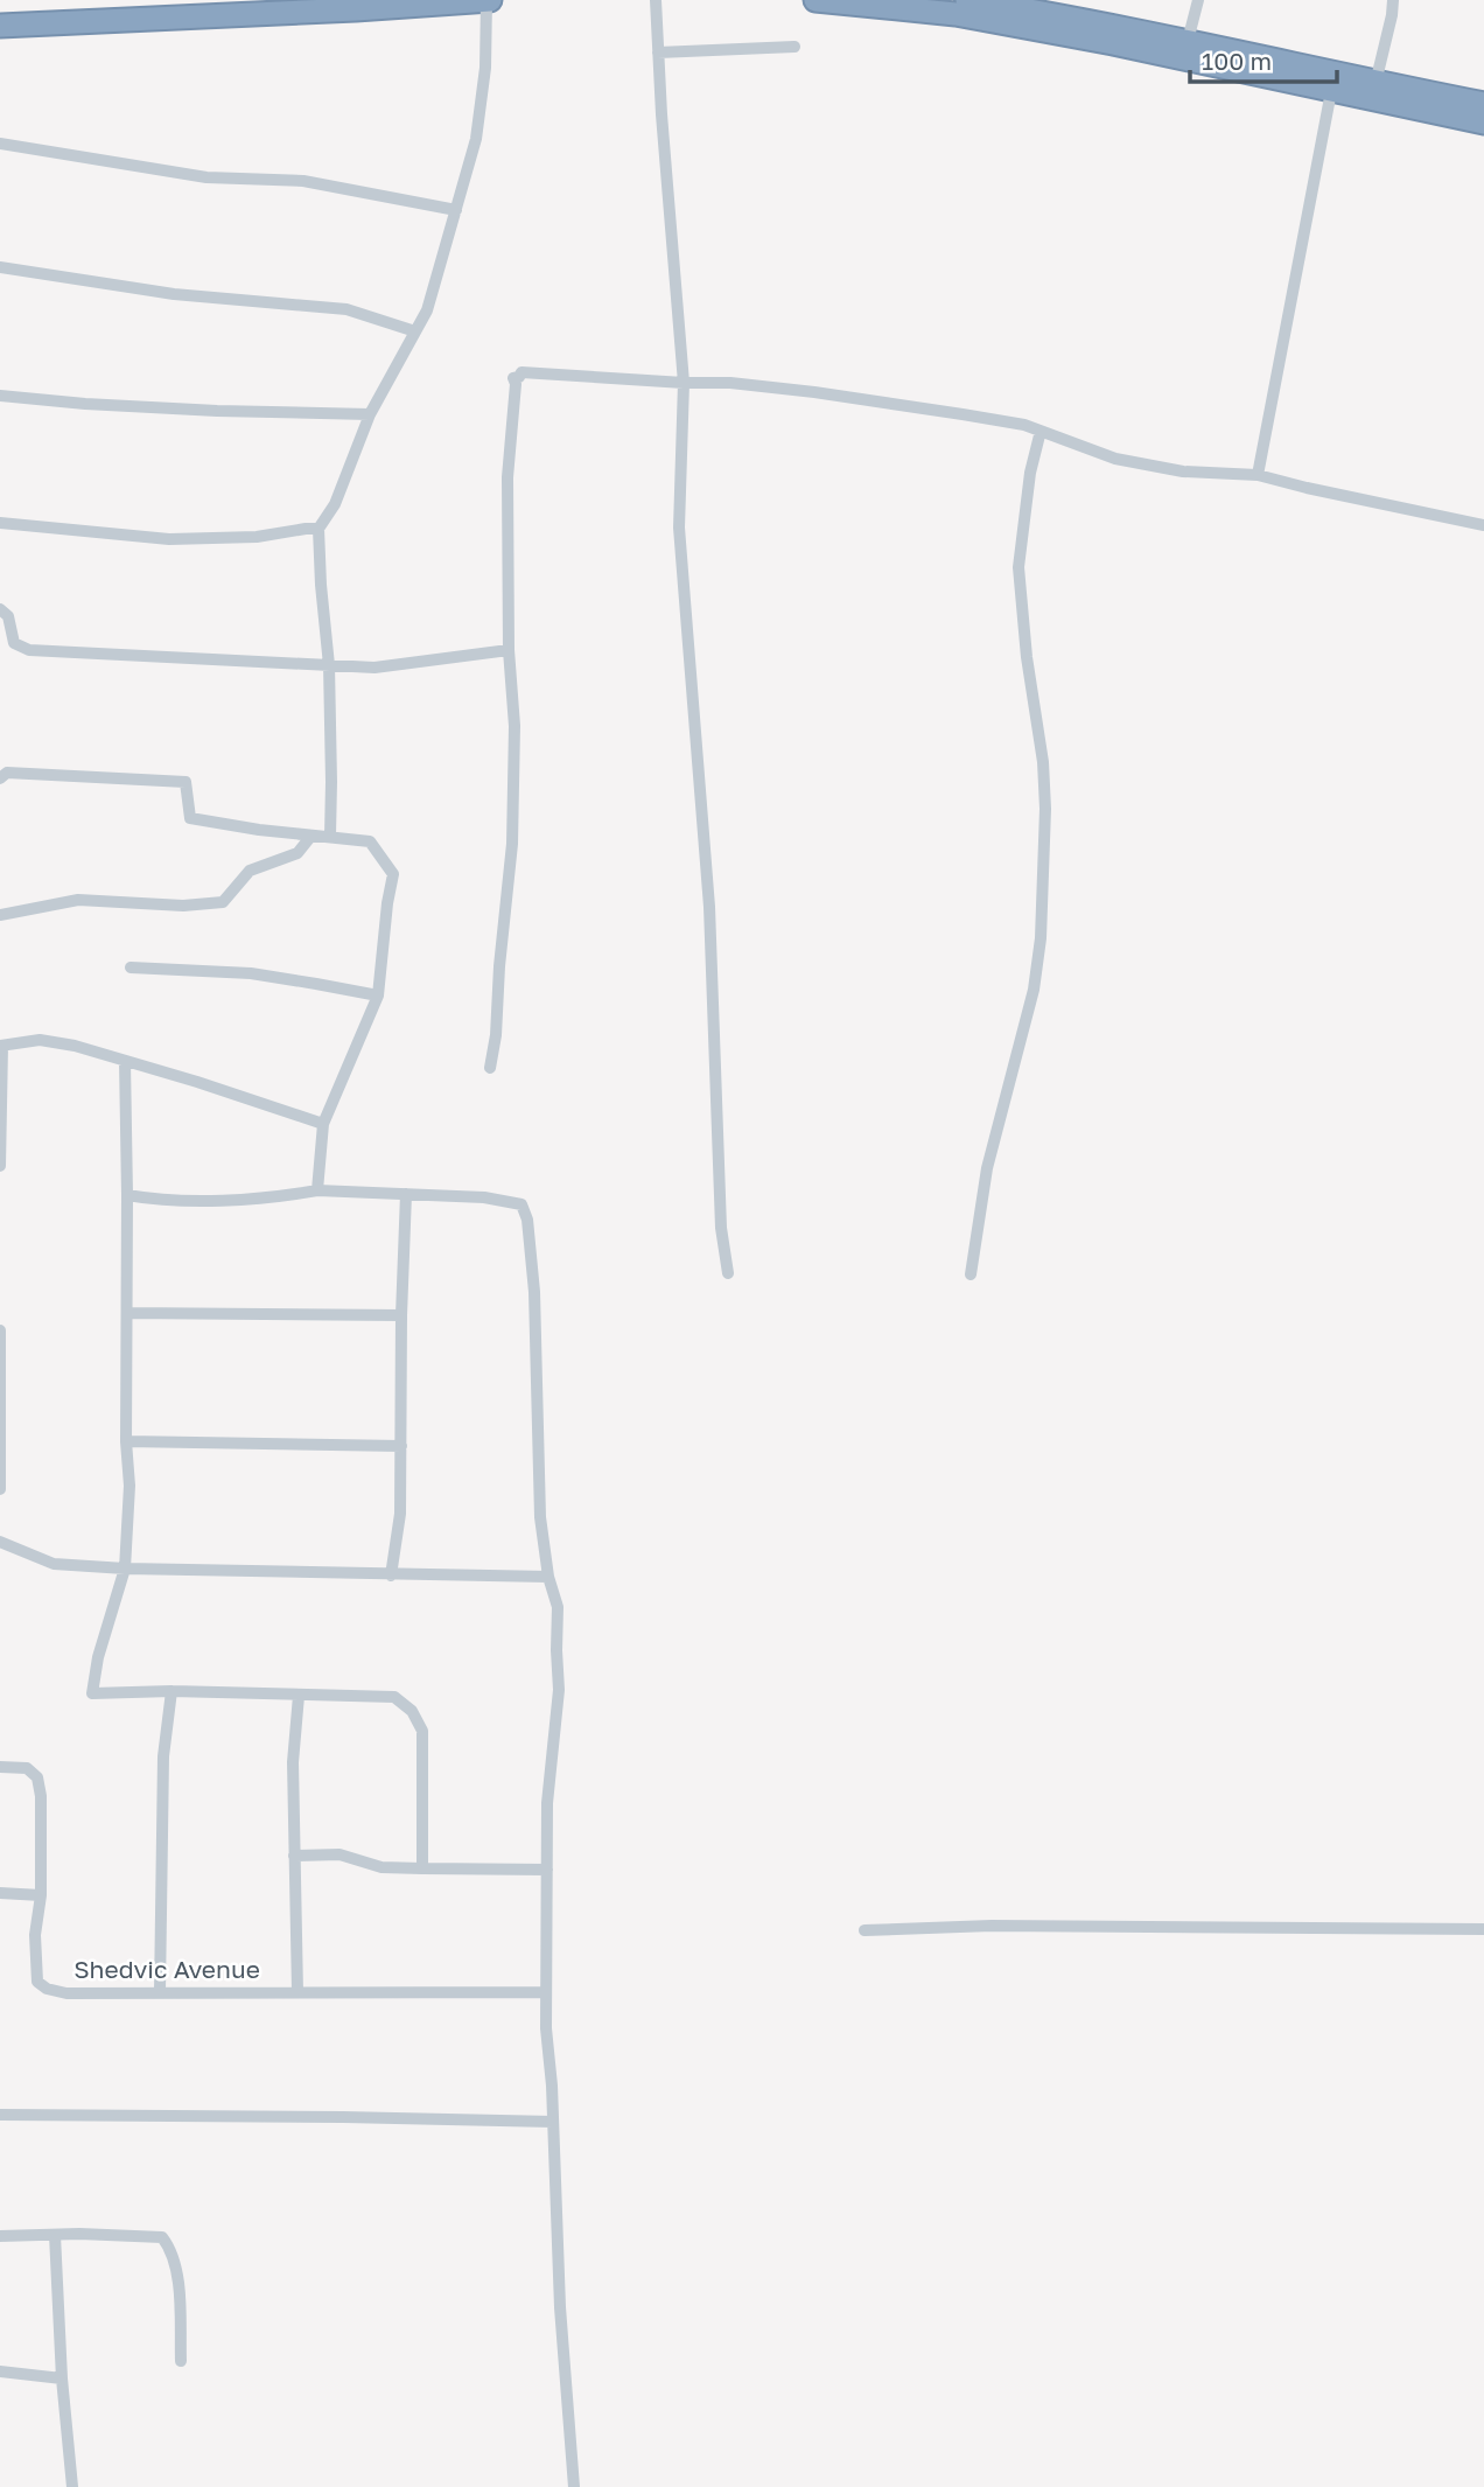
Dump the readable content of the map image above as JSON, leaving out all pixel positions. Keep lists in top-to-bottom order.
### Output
{
  "streets": {
    "street": ["Shedvic Avenue"]
  },
  "scale_bar": "100 m"
}
